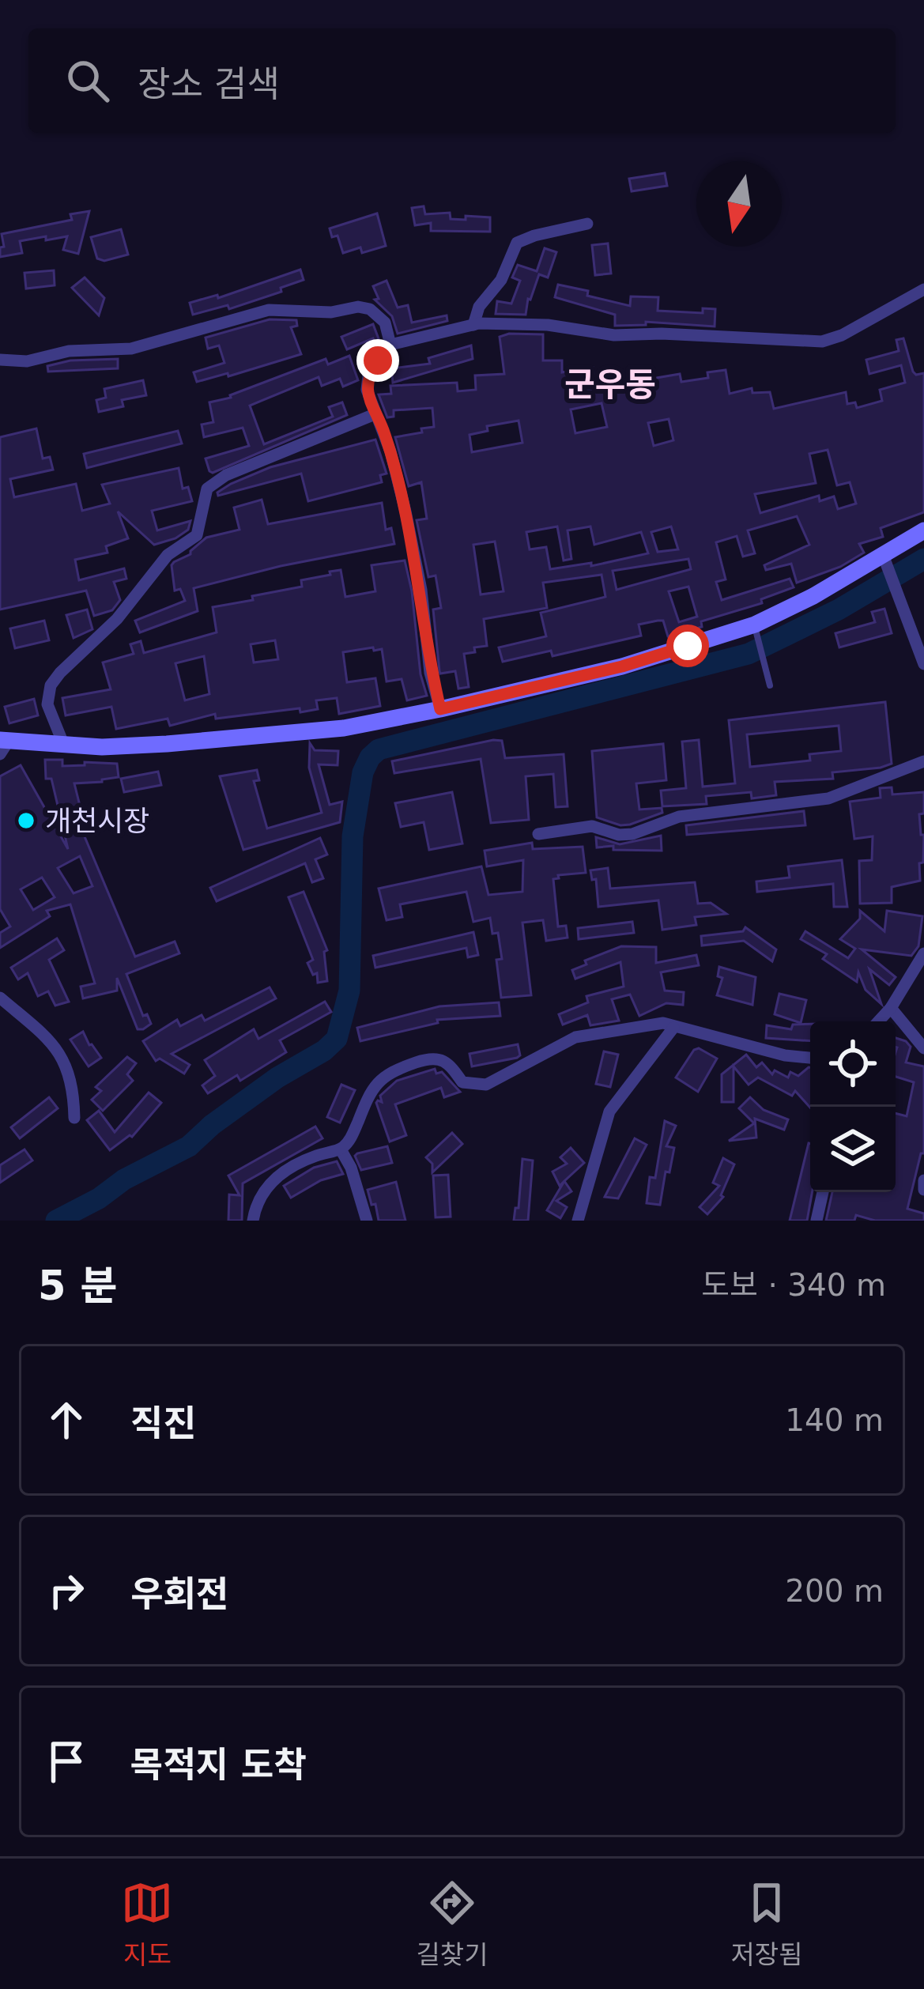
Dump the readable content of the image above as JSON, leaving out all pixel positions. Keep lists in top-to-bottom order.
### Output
{
  "districts": ["군우동"],
  "places": ["개천시장"],
  "north": "bottom",
  "page": {
    "search": "장소 검색",
    "heading": ["5 분", "도보 · 340 m"],
    "list": [
      ["직진", "140 m"],
      ["우회전", "200 m"],
      "목적지 도착"
    ],
    "nav": ["지도", "길찾기", "저장됨"]
  }
}
